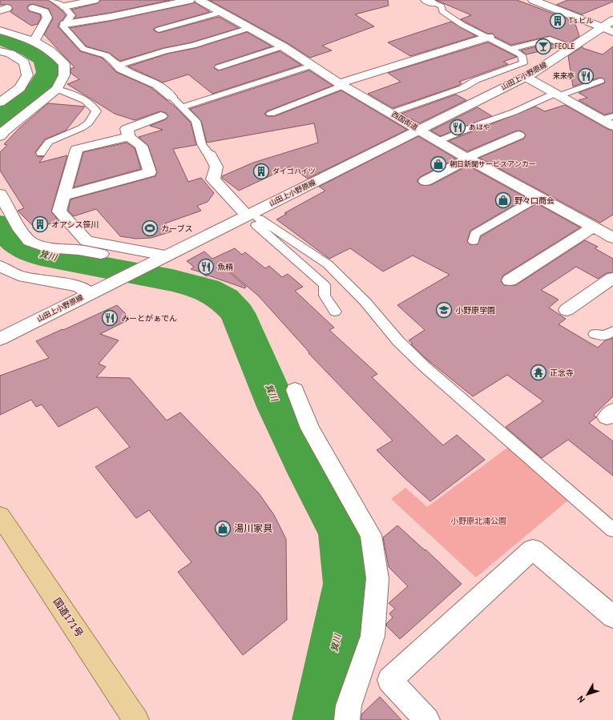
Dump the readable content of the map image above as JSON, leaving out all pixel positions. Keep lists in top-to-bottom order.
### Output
{
  "streets": {
    "highway": ["国道171号"],
    "street": ["山田上小野原線", "西国街道"]
  },
  "crossings": [
    ["山田上小野原線", "西国街道"]
  ],
  "water": ["箕川"],
  "parks": ["小野原北浦公園"],
  "places": {
    "building": ["T's ビル", "ダイゴハイツ", "オアシス笹川"],
    "bar": ["FEOLE"],
    "restaurant": [
      "来来亭",
      "あほや",
      "魚精",
      "みーとがぁでん"
    ],
    "shop": ["朝日新聞サービスアンカー", "野々口商会", "湯川家具"],
    "sports": ["カーブス"],
    "school or university": ["小野原学園"],
    "temple": ["正念寺"]
  },
  "north": "bottom left"
}
